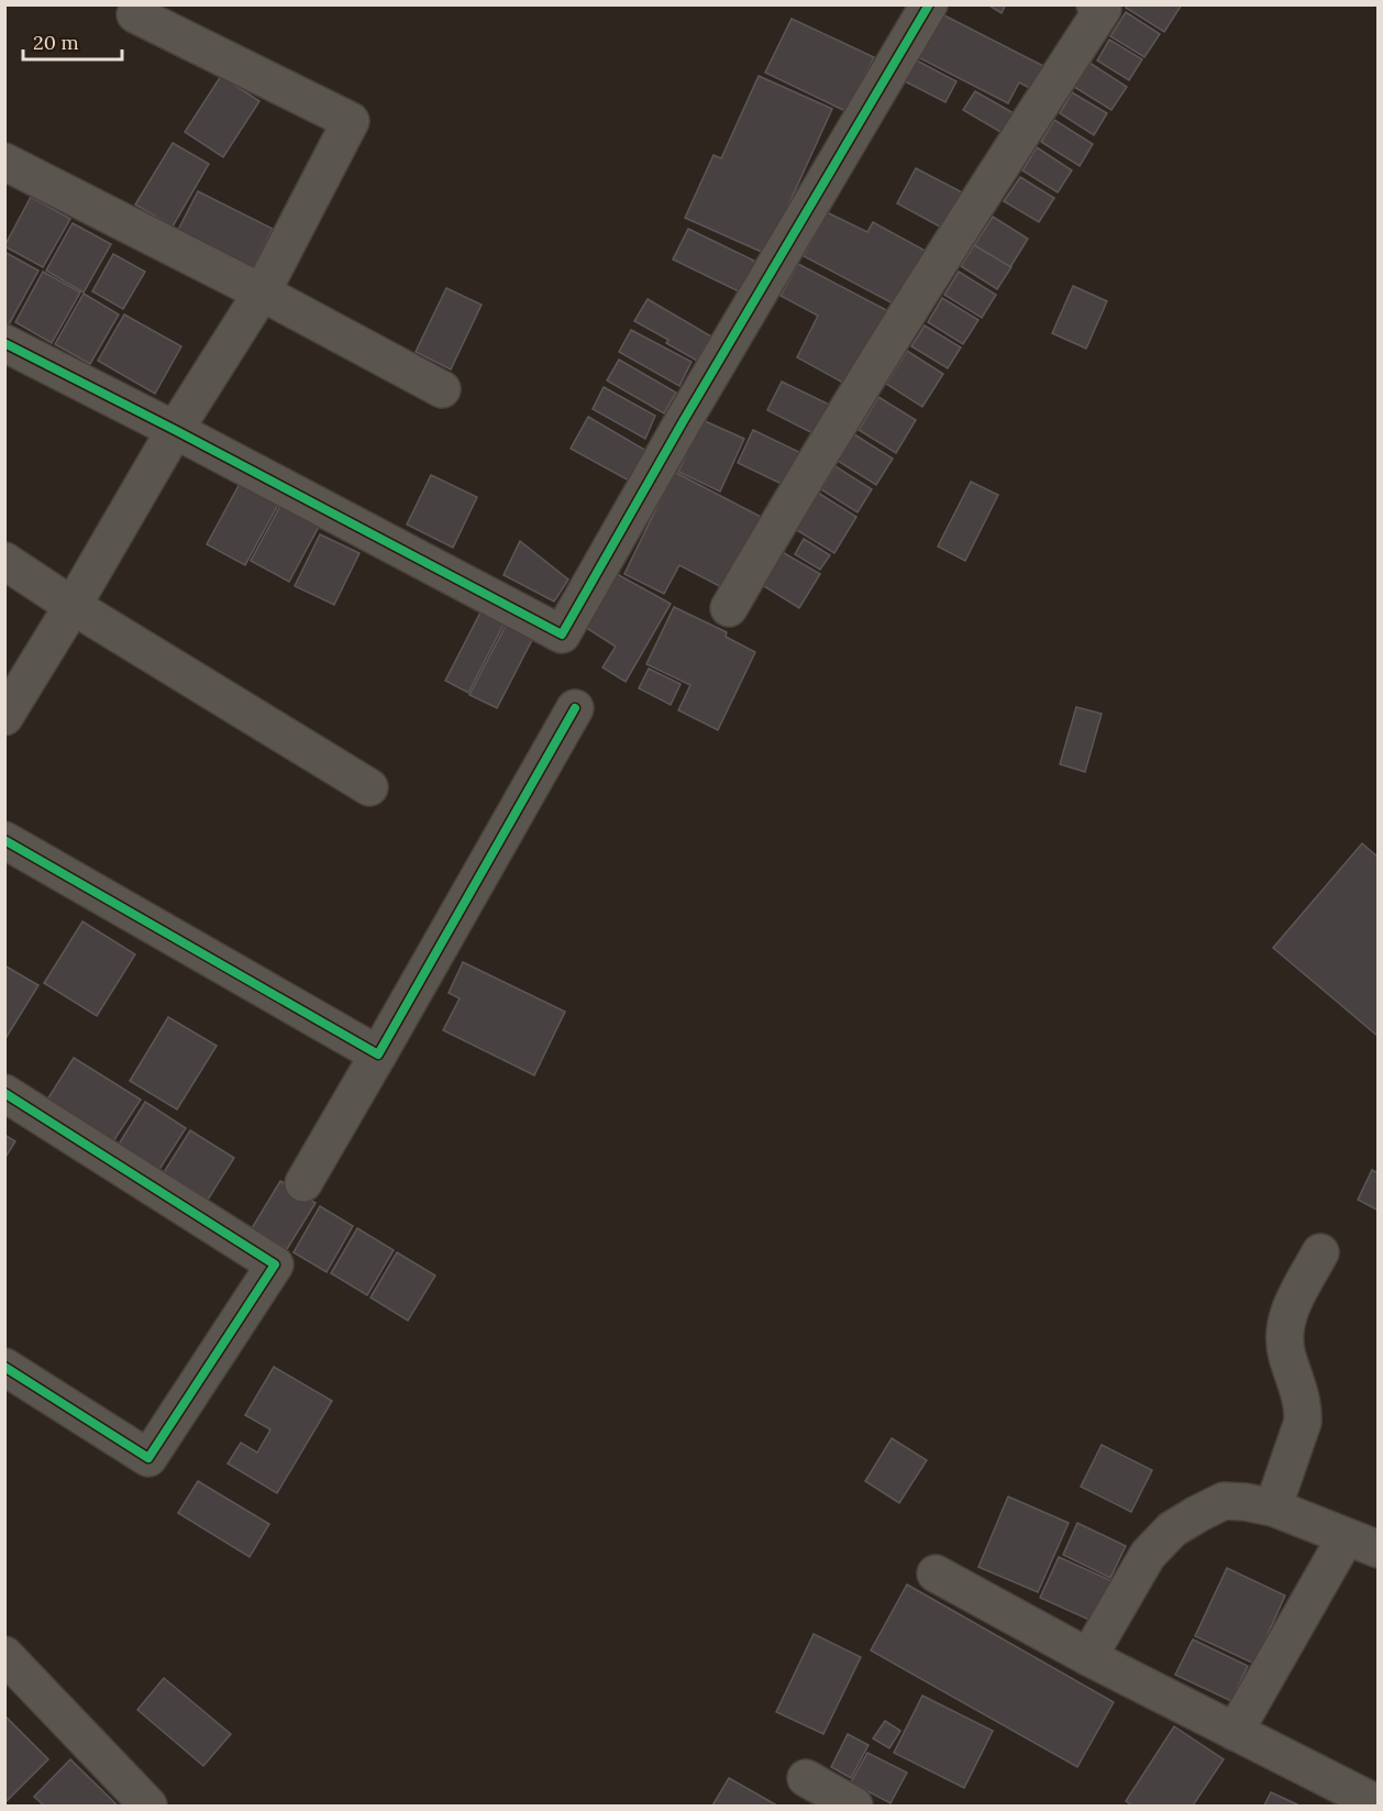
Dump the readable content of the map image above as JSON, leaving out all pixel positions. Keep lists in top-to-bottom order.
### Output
{
  "scale_bar": "20 m"
}
